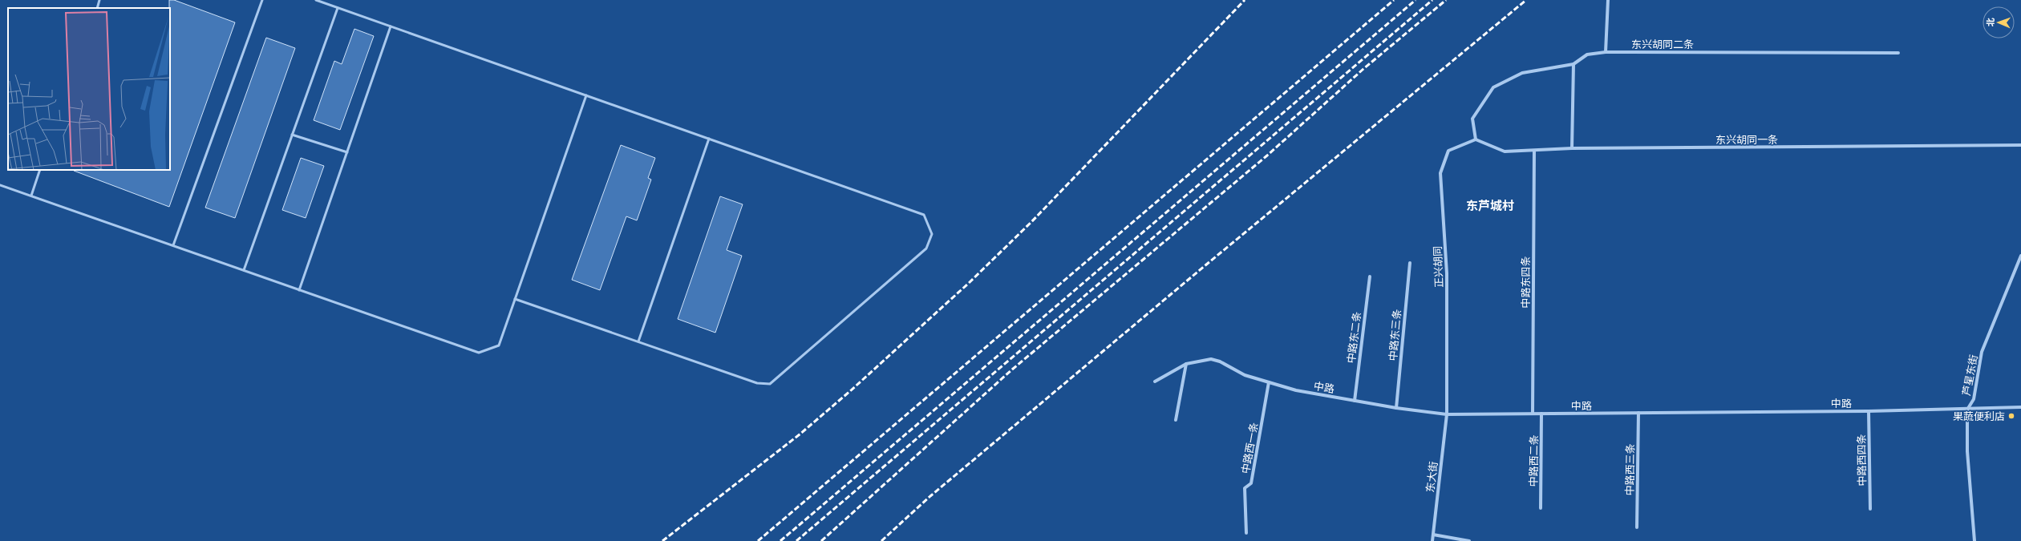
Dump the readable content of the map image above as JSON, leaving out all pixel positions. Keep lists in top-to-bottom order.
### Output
{
  "streets": {
    "street": [
      "东兴胡同二条",
      "东兴胡同一条",
      "正兴胡同",
      "中路东四条",
      "中路东三条",
      "中路东二条",
      "芦星东街",
      "中路",
      "中路西一条",
      "中路西四条",
      "中路西二条",
      "中路西三条",
      "东大街"
    ]
  },
  "crossings": [
    ["东兴胡同二条", "东兴胡同一条"],
    ["东兴胡同二条", "正兴胡同"],
    ["东兴胡同一条", "正兴胡同"],
    ["东兴胡同一条", "中路东四条"],
    ["正兴胡同", "中路"],
    ["正兴胡同", "东大街"],
    ["中路东四条", "中路"],
    ["中路东三条", "中路"],
    ["中路东二条", "中路"],
    ["芦星东街", "中路"],
    ["中路", "中路西一条"],
    ["中路", "中路西四条"],
    ["中路", "中路西二条"],
    ["中路", "中路西三条"],
    ["中路", "东大街"]
  ],
  "districts": ["东芦城村"],
  "places": ["果蔬便利店"],
  "north": "left"
}
